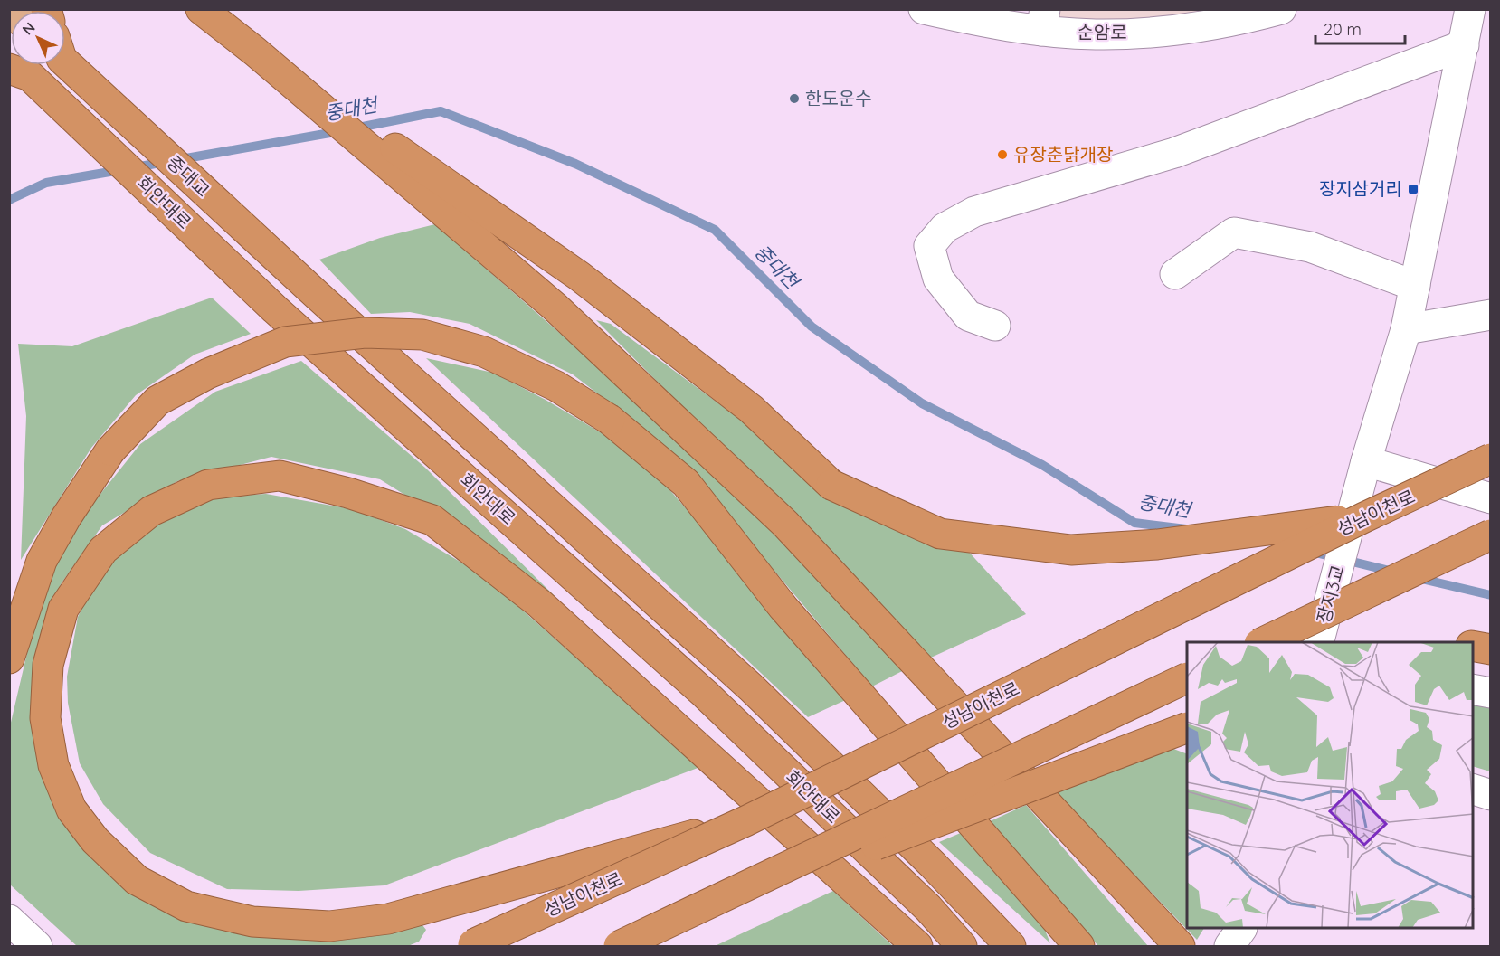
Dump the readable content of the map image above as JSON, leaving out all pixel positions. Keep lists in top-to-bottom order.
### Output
{
  "streets": {
    "highway": ["중대교", "회안대로", "성남이천로"],
    "street": ["순암로", "장지3교"]
  },
  "crossings": [
    ["중대교", "회안대로"]
  ],
  "water": ["중대천"],
  "places": {
    "other": ["한도운수", "유장춘닭개장"],
    "transit": ["장지삼거리"]
  },
  "scale_bar": "20 m",
  "north": "top left"
}
